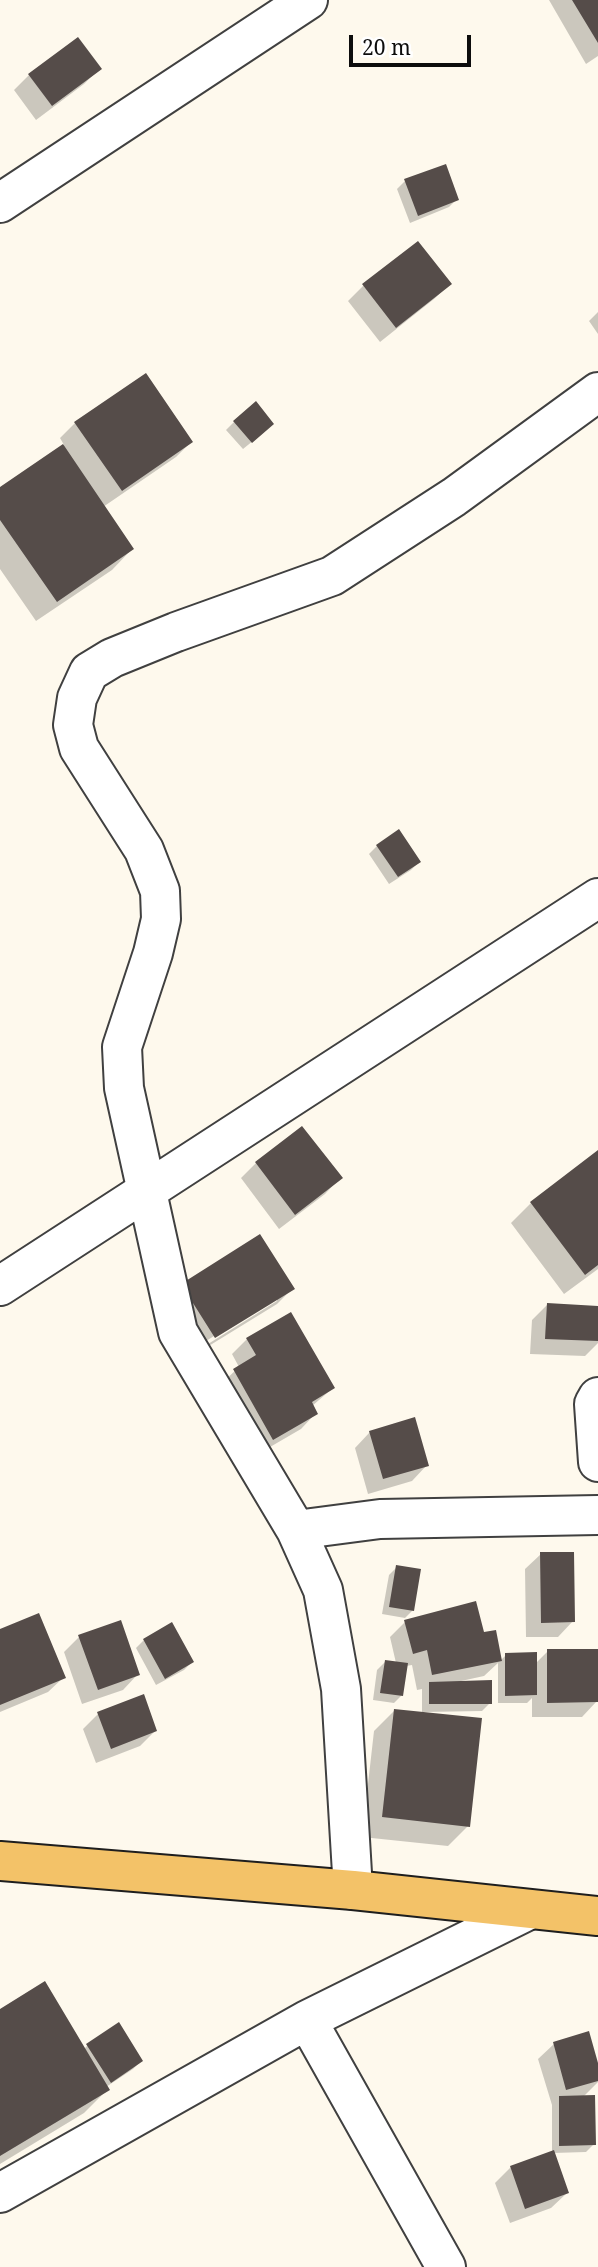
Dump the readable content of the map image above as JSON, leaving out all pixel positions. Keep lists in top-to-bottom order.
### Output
{
  "scale_bar": "20 m"
}
